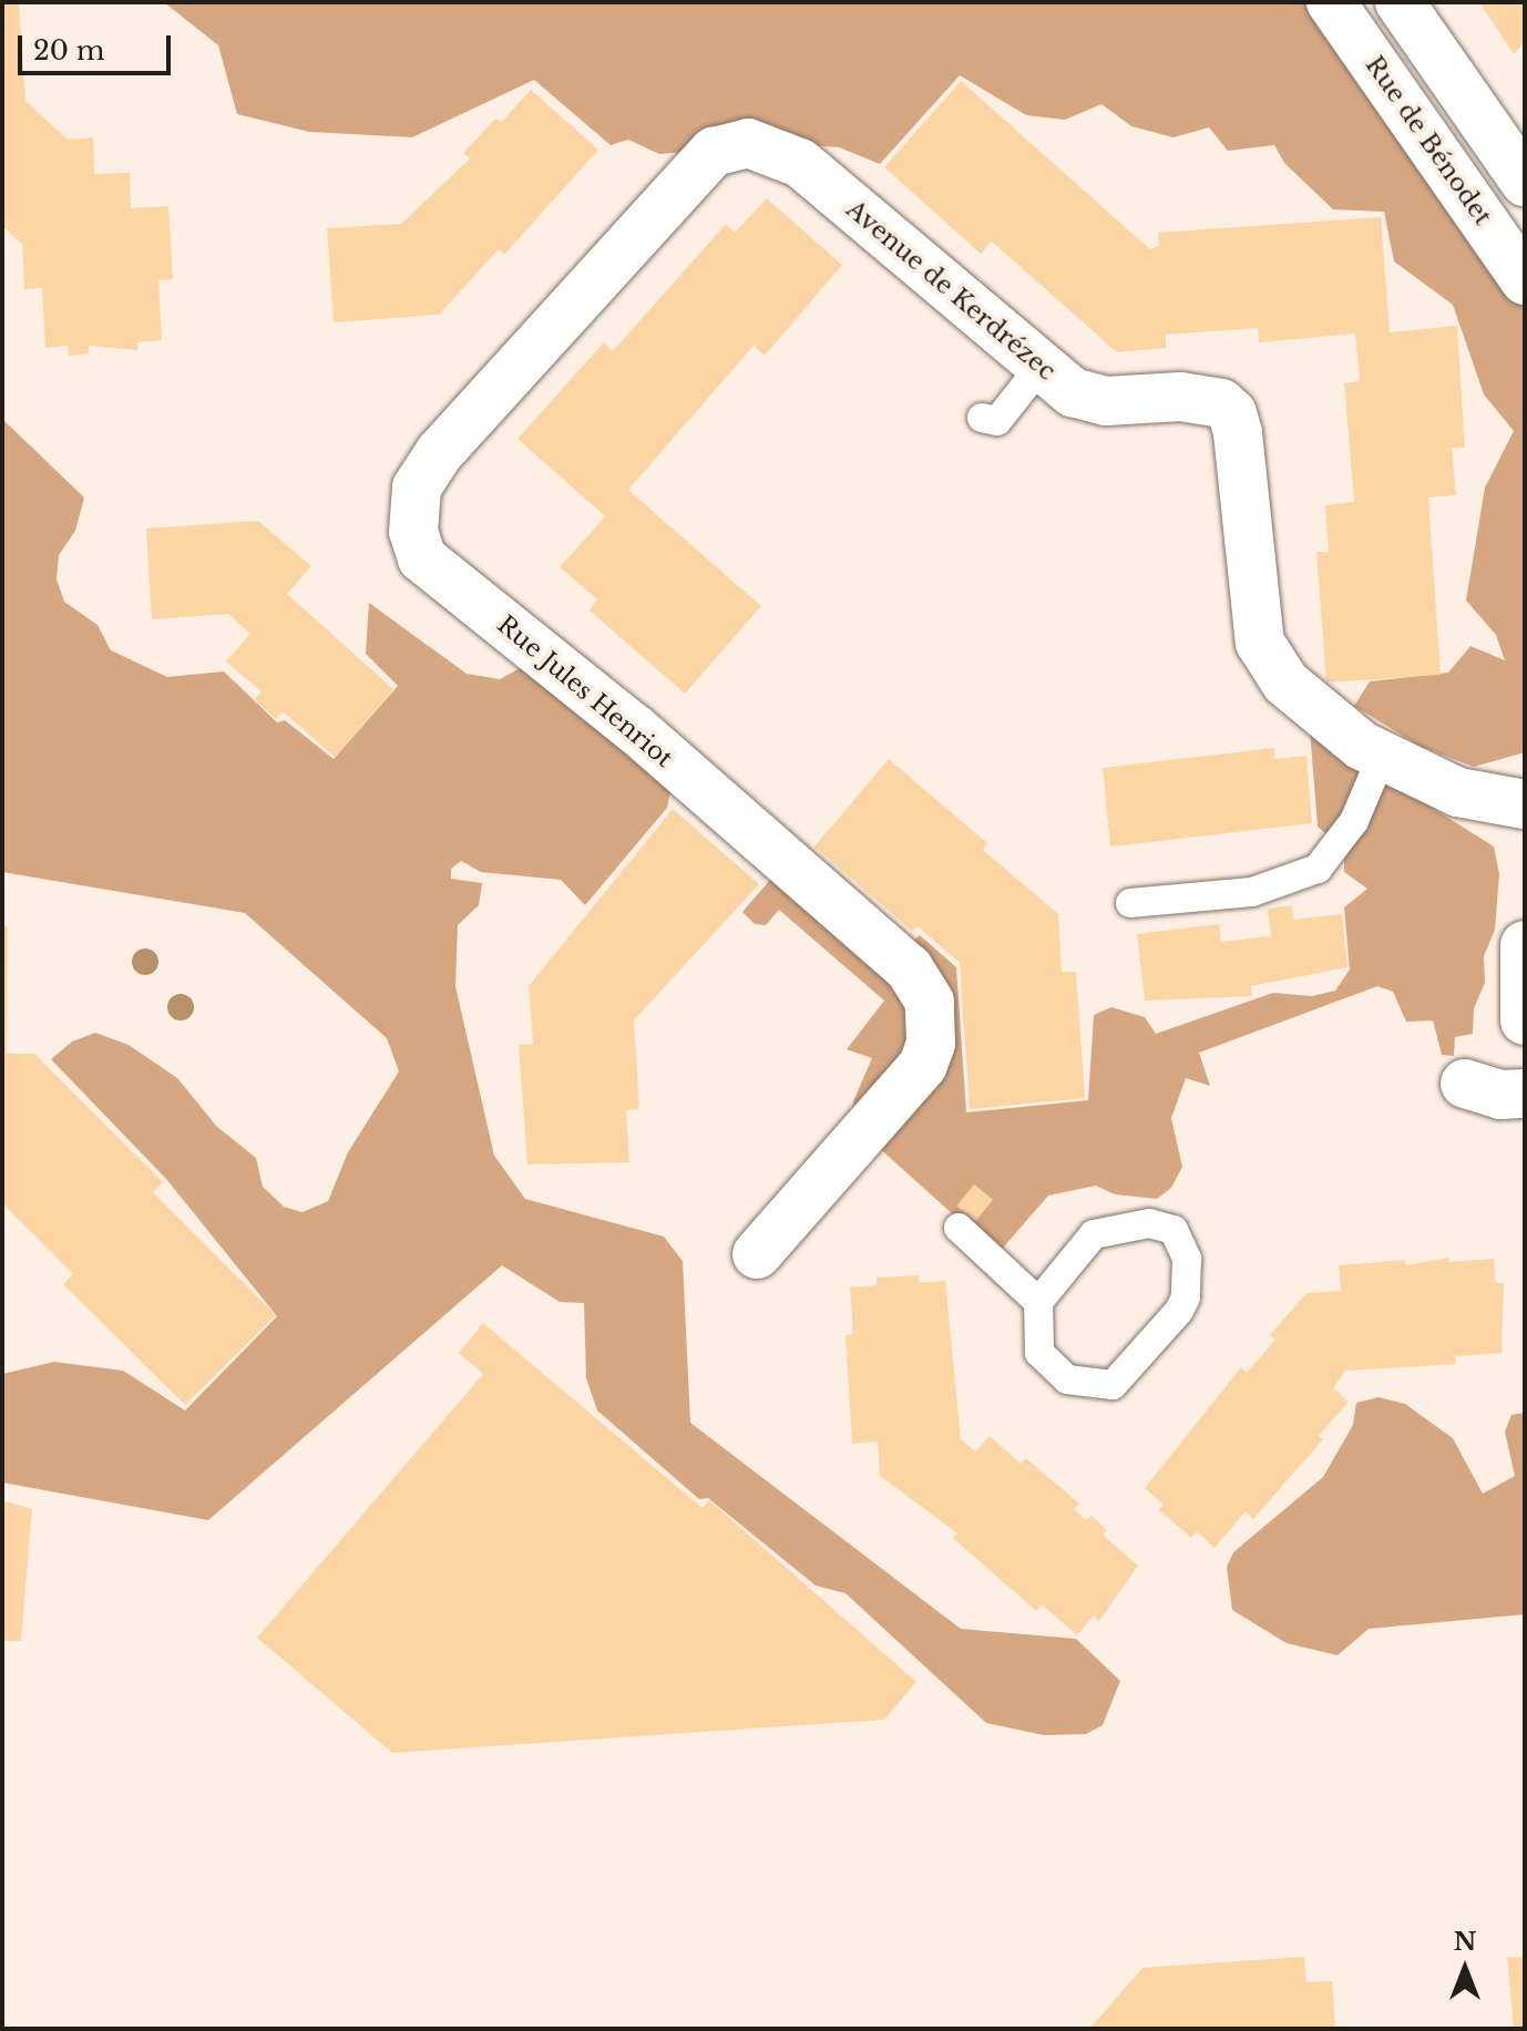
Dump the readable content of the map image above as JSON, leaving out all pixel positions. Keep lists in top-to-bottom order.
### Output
{
  "streets": {
    "street": ["Rue de Bénodet", "Avenue de Kerdrézec", "Rue Jules Henriot"]
  },
  "crossings": [
    ["Avenue de Kerdrézec", "Rue Jules Henriot"]
  ],
  "scale_bar": "20 m",
  "north": "top"
}
